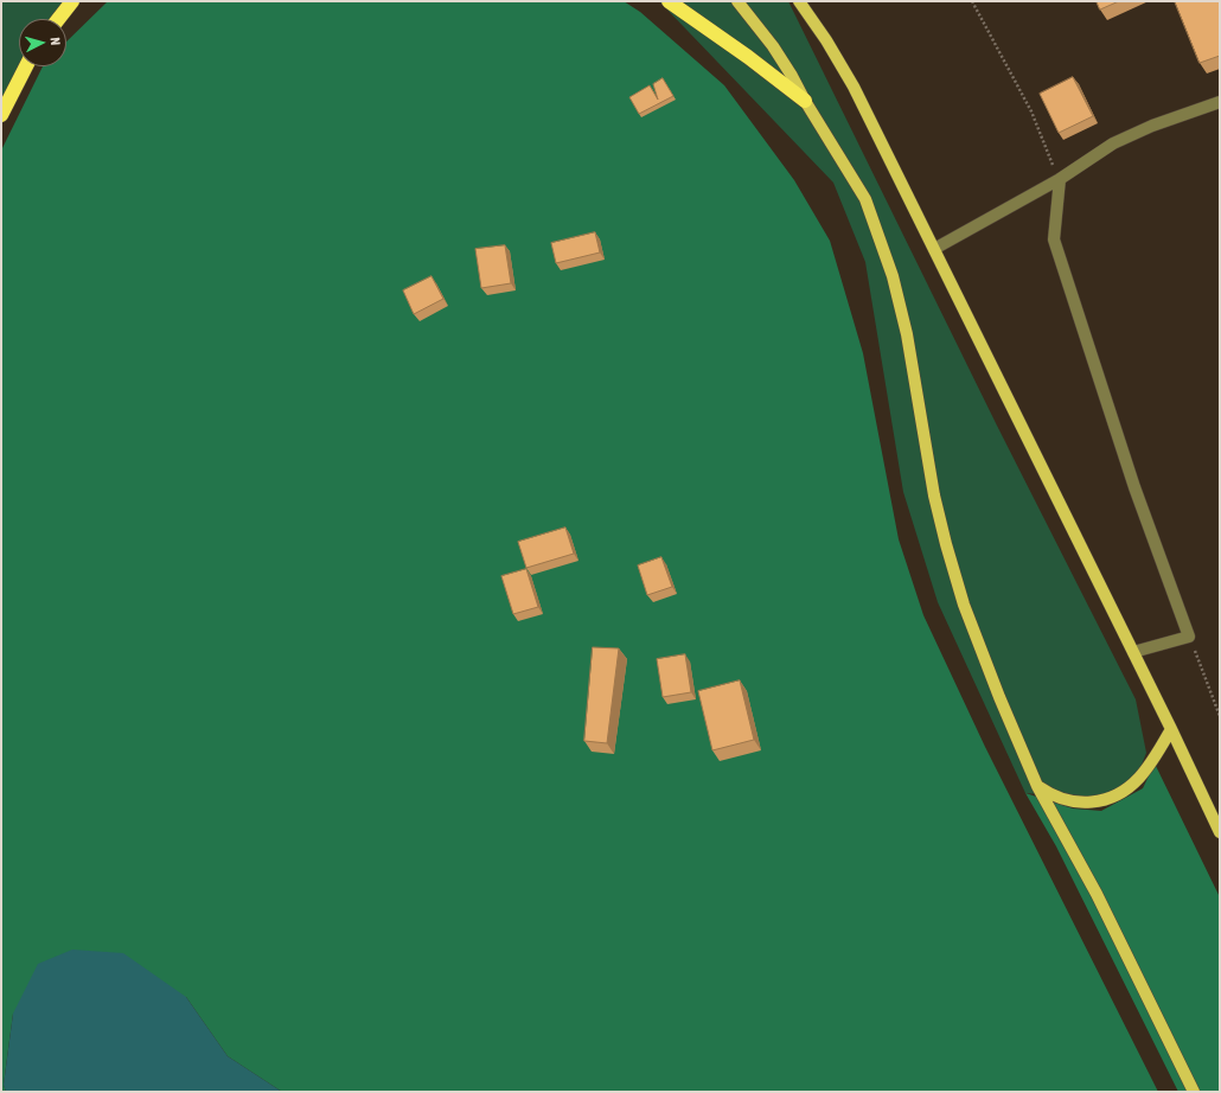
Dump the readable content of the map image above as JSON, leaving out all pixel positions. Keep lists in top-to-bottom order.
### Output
{
  "north": "right"
}
